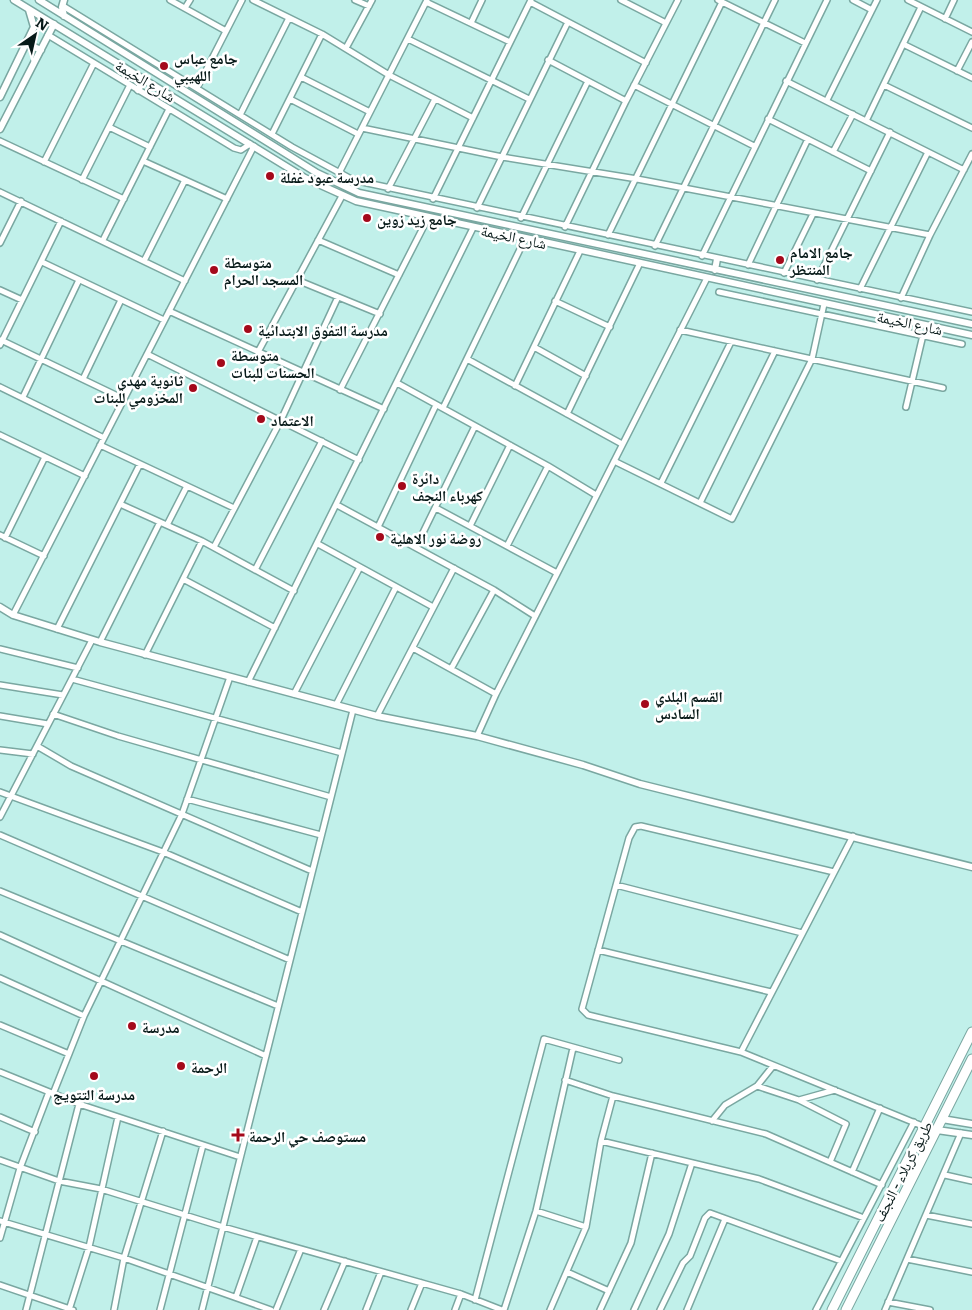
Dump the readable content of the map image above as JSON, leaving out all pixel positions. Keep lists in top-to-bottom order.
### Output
{
  "streets": {
    "highway": ["طريق کربلاء - النجف"],
    "street": ["شارع الخيمة"]
  },
  "places": {
    "other": [
      "جامع عباس اللهيبي",
      "مدرسة عبود غفلة",
      "جامع زيد زوين",
      "جامع الامام المنتظر",
      "متوسطة المسجد الحرام",
      "مدرسة التفوق الابتدائية",
      "متوسطة الحسنات للبنات",
      "ثانوية مهدي المخزومي للبنات",
      "الاعتماد",
      "دائرة كهرباء النجف",
      "روضة نور الاهلية",
      "القسم البلدي السادس",
      "مدرسة",
      "الرحمة",
      "مدرسة التتويج"
    ],
    "health": ["مستوصف حي الرحمة"]
  },
  "north": "top right"
}
